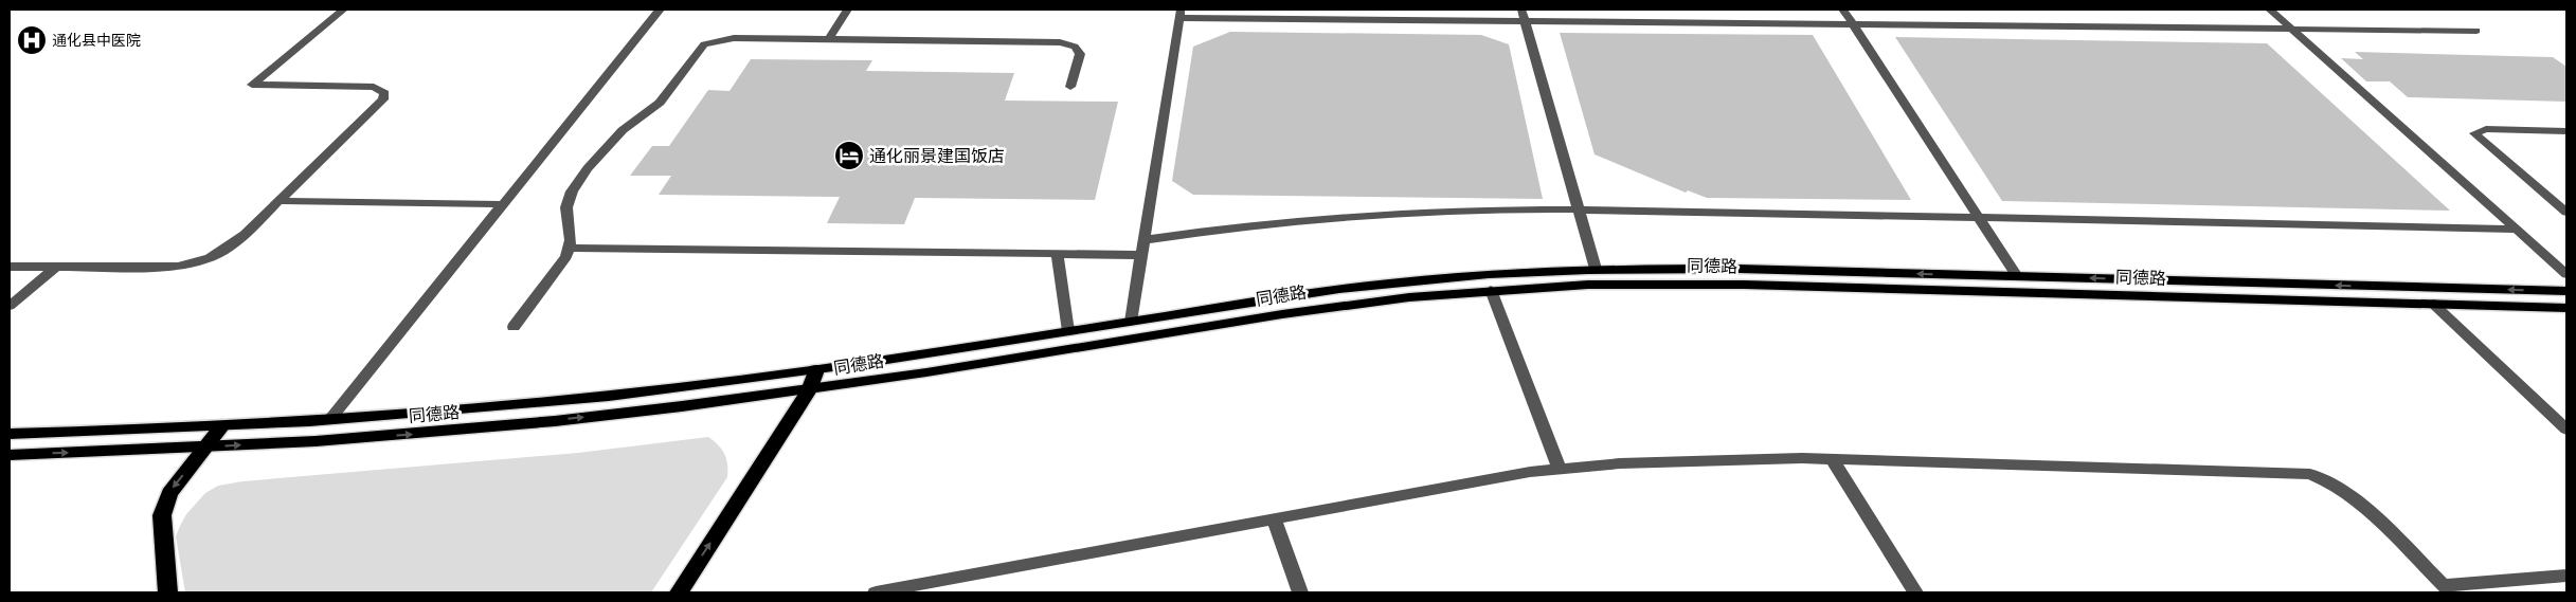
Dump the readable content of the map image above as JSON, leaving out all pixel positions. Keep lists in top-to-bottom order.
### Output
{
  "streets": {
    "main road": ["同德路"]
  },
  "places": {
    "hospital": ["通化县中医院"],
    "hotel": ["通化丽景建国饭店"]
  }
}
